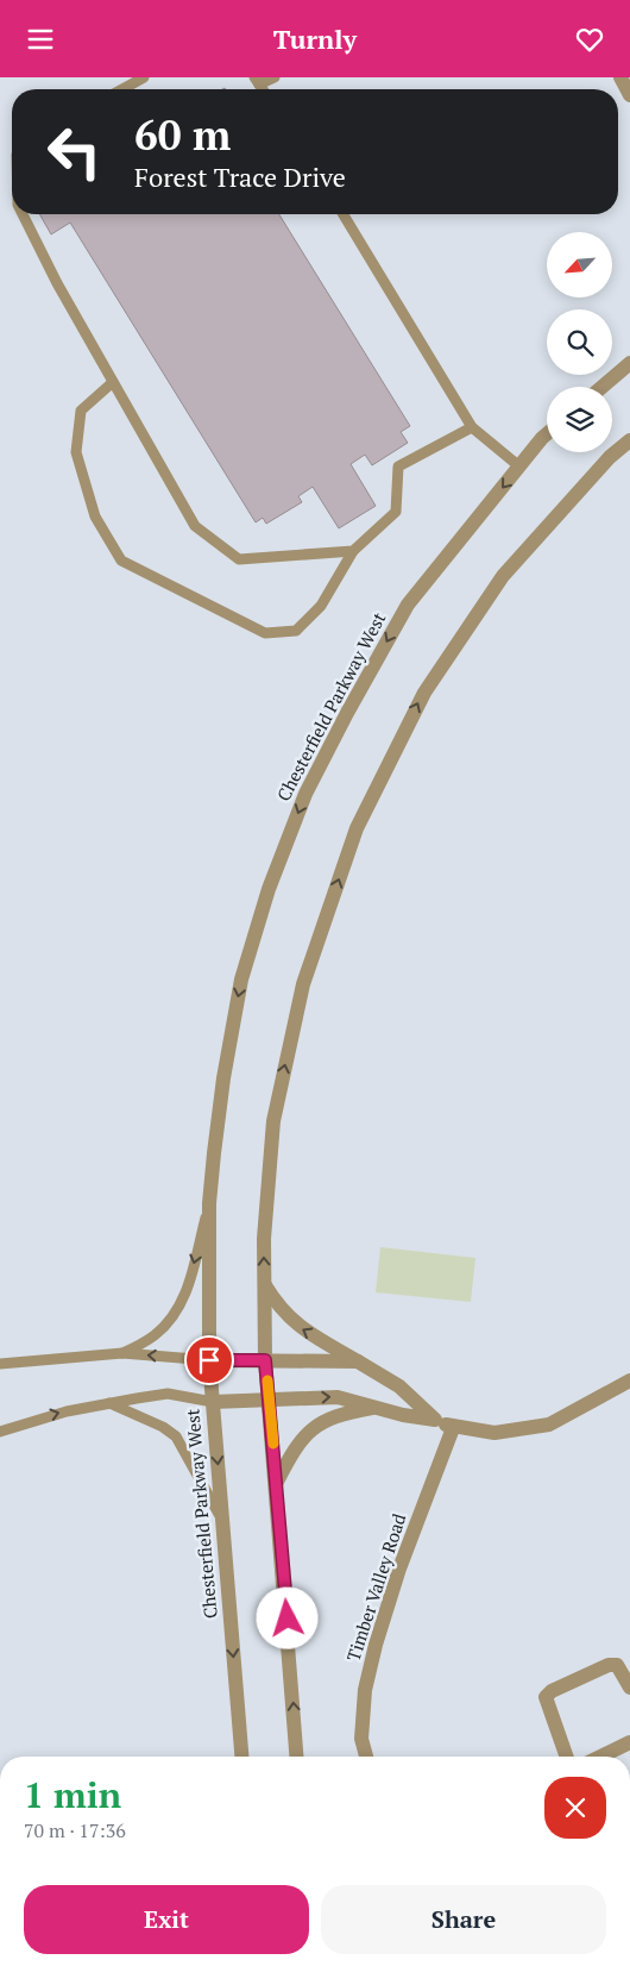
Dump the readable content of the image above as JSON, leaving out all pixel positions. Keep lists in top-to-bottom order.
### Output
{
  "streets": {
    "street": ["Chesterfield Parkway West", "Timber Valley Road"]
  },
  "north": "bottom left",
  "page": {
    "header": "Turnly",
    "turn": ["60 m", "Forest Trace Drive"],
    "heading": ["1 min", "70 m · 17:36"],
    "buttons": ["Exit", "Share"]
  }
}
